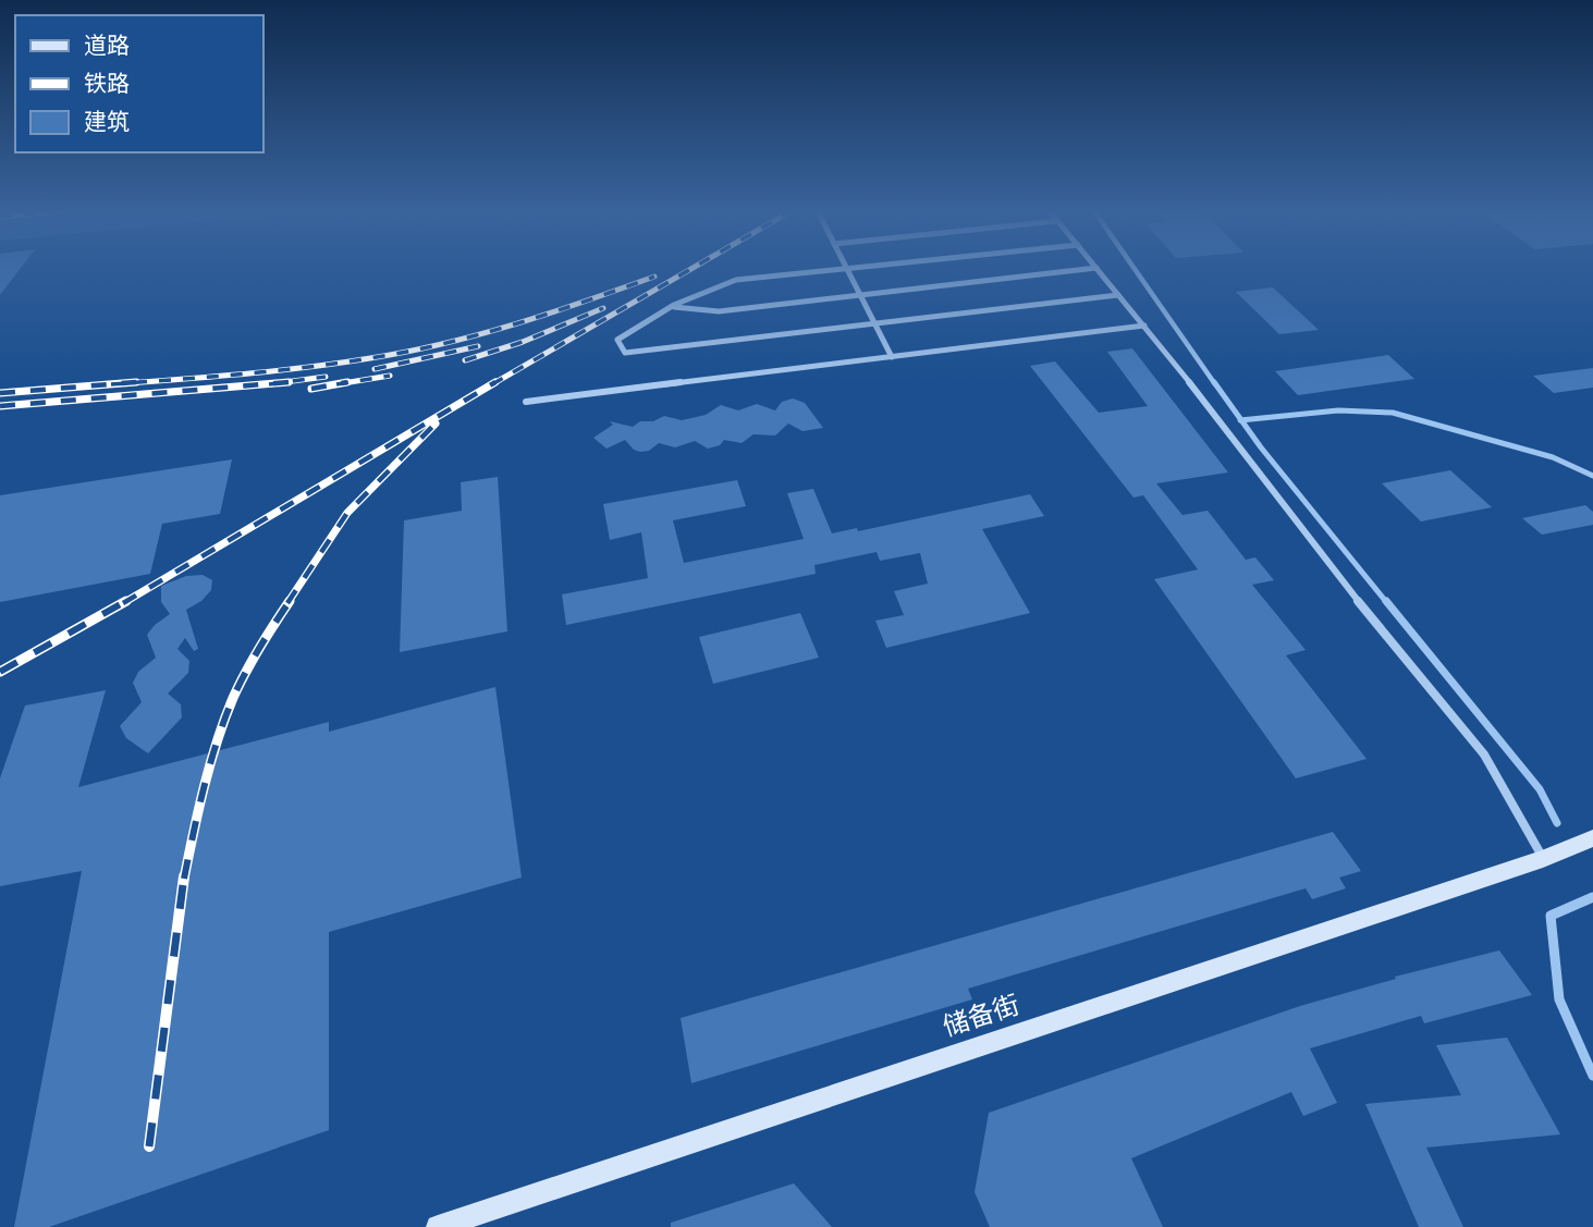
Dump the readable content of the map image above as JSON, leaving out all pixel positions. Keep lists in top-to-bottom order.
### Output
{
  "streets": {
    "street": ["储备街"]
  },
  "legend": ["道路", "铁路", "建筑"]
}
